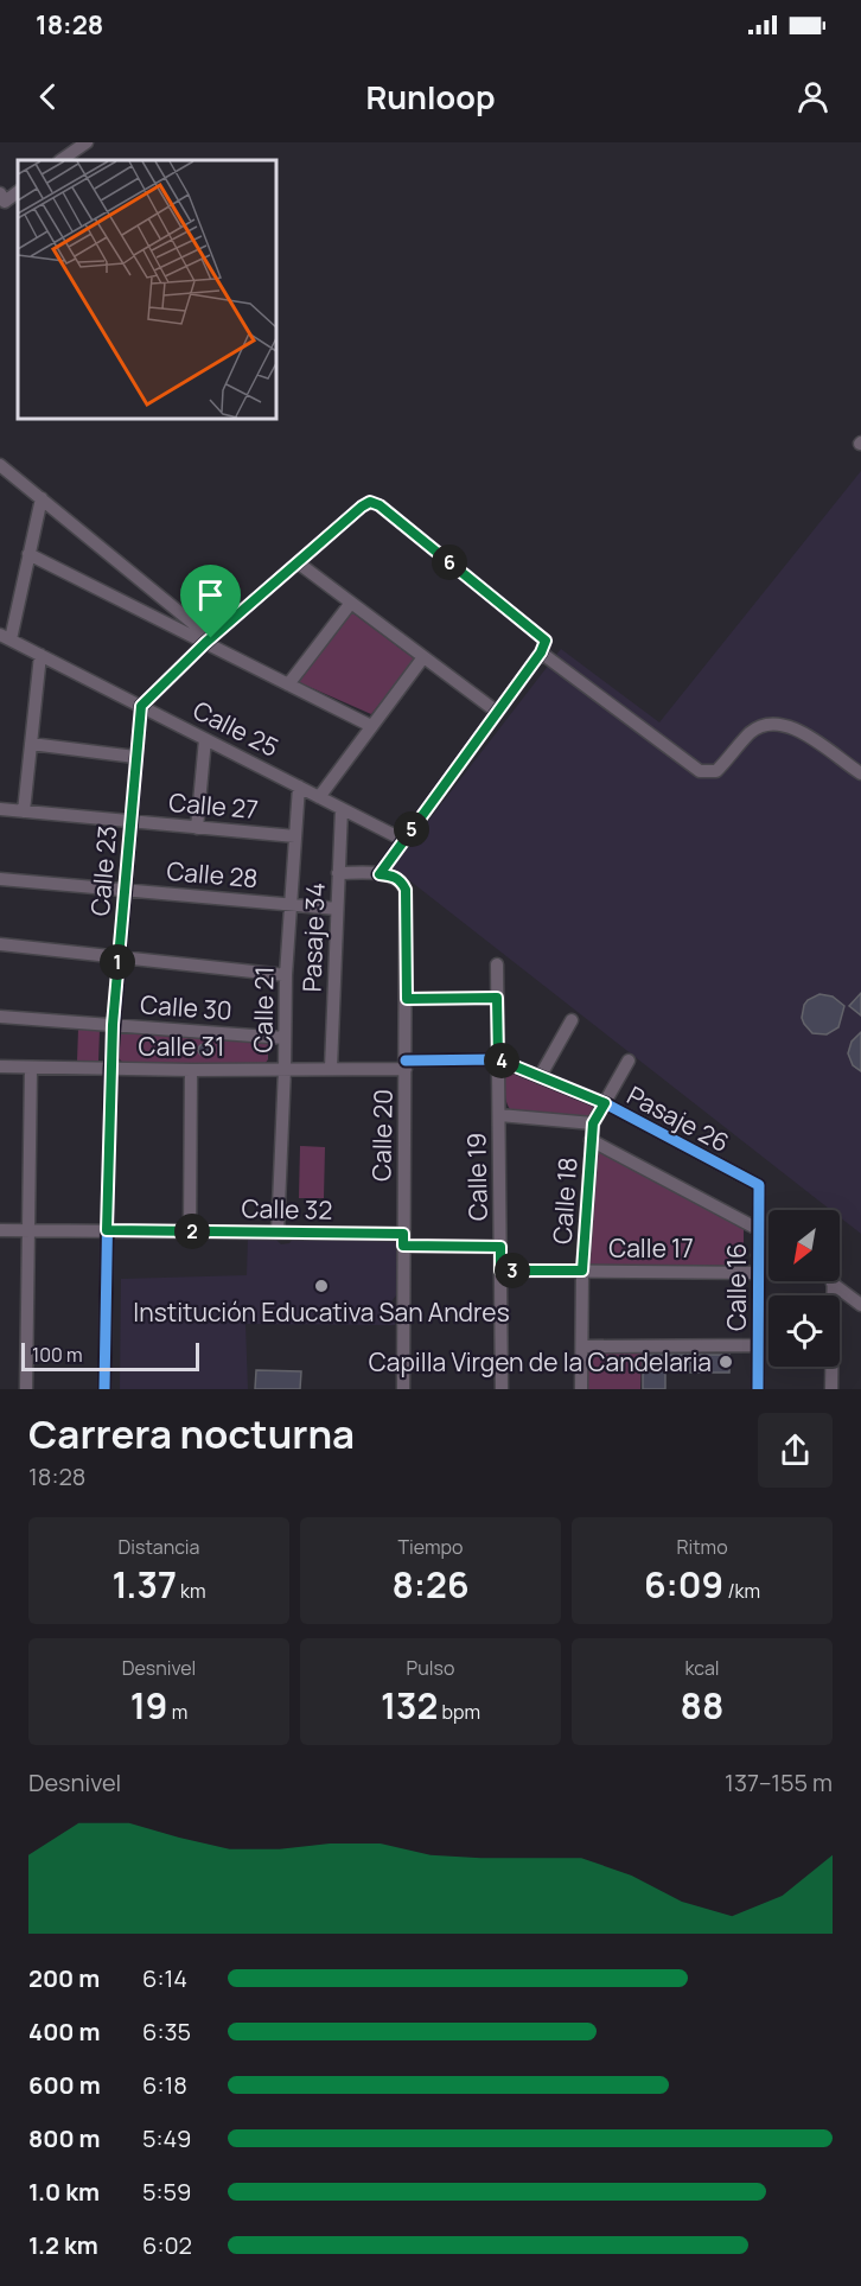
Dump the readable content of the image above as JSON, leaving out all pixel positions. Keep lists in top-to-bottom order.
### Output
{
  "streets": {
    "street": [
      "Calle 25",
      "Calle 27",
      "Calle 23",
      "Calle 28",
      "Pasaje 34",
      "Calle 30",
      "Calle 21",
      "Calle 31",
      "Pasaje 26",
      "Calle 20",
      "Calle 19",
      "Calle 18",
      "Calle 32",
      "Calle 17",
      "Calle 16"
    ]
  },
  "crossings": [
    ["Calle 25", "Calle 23"],
    ["Calle 25", "Pasaje 34"],
    ["Calle 25", "Calle 21"],
    ["Calle 27", "Calle 23"],
    ["Calle 27", "Calle 21"],
    ["Calle 23", "Calle 28"],
    ["Calle 23", "Calle 30"],
    ["Calle 23", "Calle 31"],
    ["Calle 23", "Calle 32"],
    ["Calle 28", "Pasaje 34"],
    ["Calle 28", "Calle 21"],
    ["Pasaje 34", "Calle 31"],
    ["Calle 30", "Calle 21"],
    ["Calle 21", "Calle 31"],
    ["Calle 21", "Calle 32"],
    ["Calle 31", "Pasaje 26"],
    ["Calle 31", "Calle 20"],
    ["Calle 31", "Calle 19"],
    ["Pasaje 26", "Calle 19"],
    ["Pasaje 26", "Calle 18"],
    ["Pasaje 26", "Calle 16"],
    ["Calle 20", "Calle 32"],
    ["Calle 19", "Calle 32"],
    ["Calle 19", "Calle 17"],
    ["Calle 18", "Calle 17"],
    ["Calle 17", "Calle 16"]
  ],
  "places": ["Institución Educativa San Andres", "Capilla Virgen de la Candelaria"],
  "scale_bar": "100 m",
  "north": "bottom left",
  "page": {
    "status": "18:28",
    "header": "Runloop",
    "pins": [
      "6",
      "5",
      "1",
      "4",
      "2",
      "3"
    ],
    "scale": "100 m",
    "heading": ["Carrera nocturna", "18:28"],
    "stats": [
      ["Distancia", "1.37 km"],
      ["Tiempo", "8:26"],
      ["Ritmo", "6:09 /km"],
      ["Desnivel", "19 m"],
      ["Pulso", "132 bpm"],
      ["kcal", "88"]
    ],
    "chart": ["Desnivel", "137–155 m"],
    "list": [
      {
        "name": "200 m",
        "note": "6:14"
      },
      {
        "name": "400 m",
        "note": "6:35"
      },
      {
        "name": "600 m",
        "note": "6:18"
      },
      {
        "name": "800 m",
        "note": "5:49"
      },
      {
        "name": "1.0 km",
        "note": "5:59"
      },
      {
        "name": "1.2 km",
        "note": "6:02"
      }
    ]
  }
}
